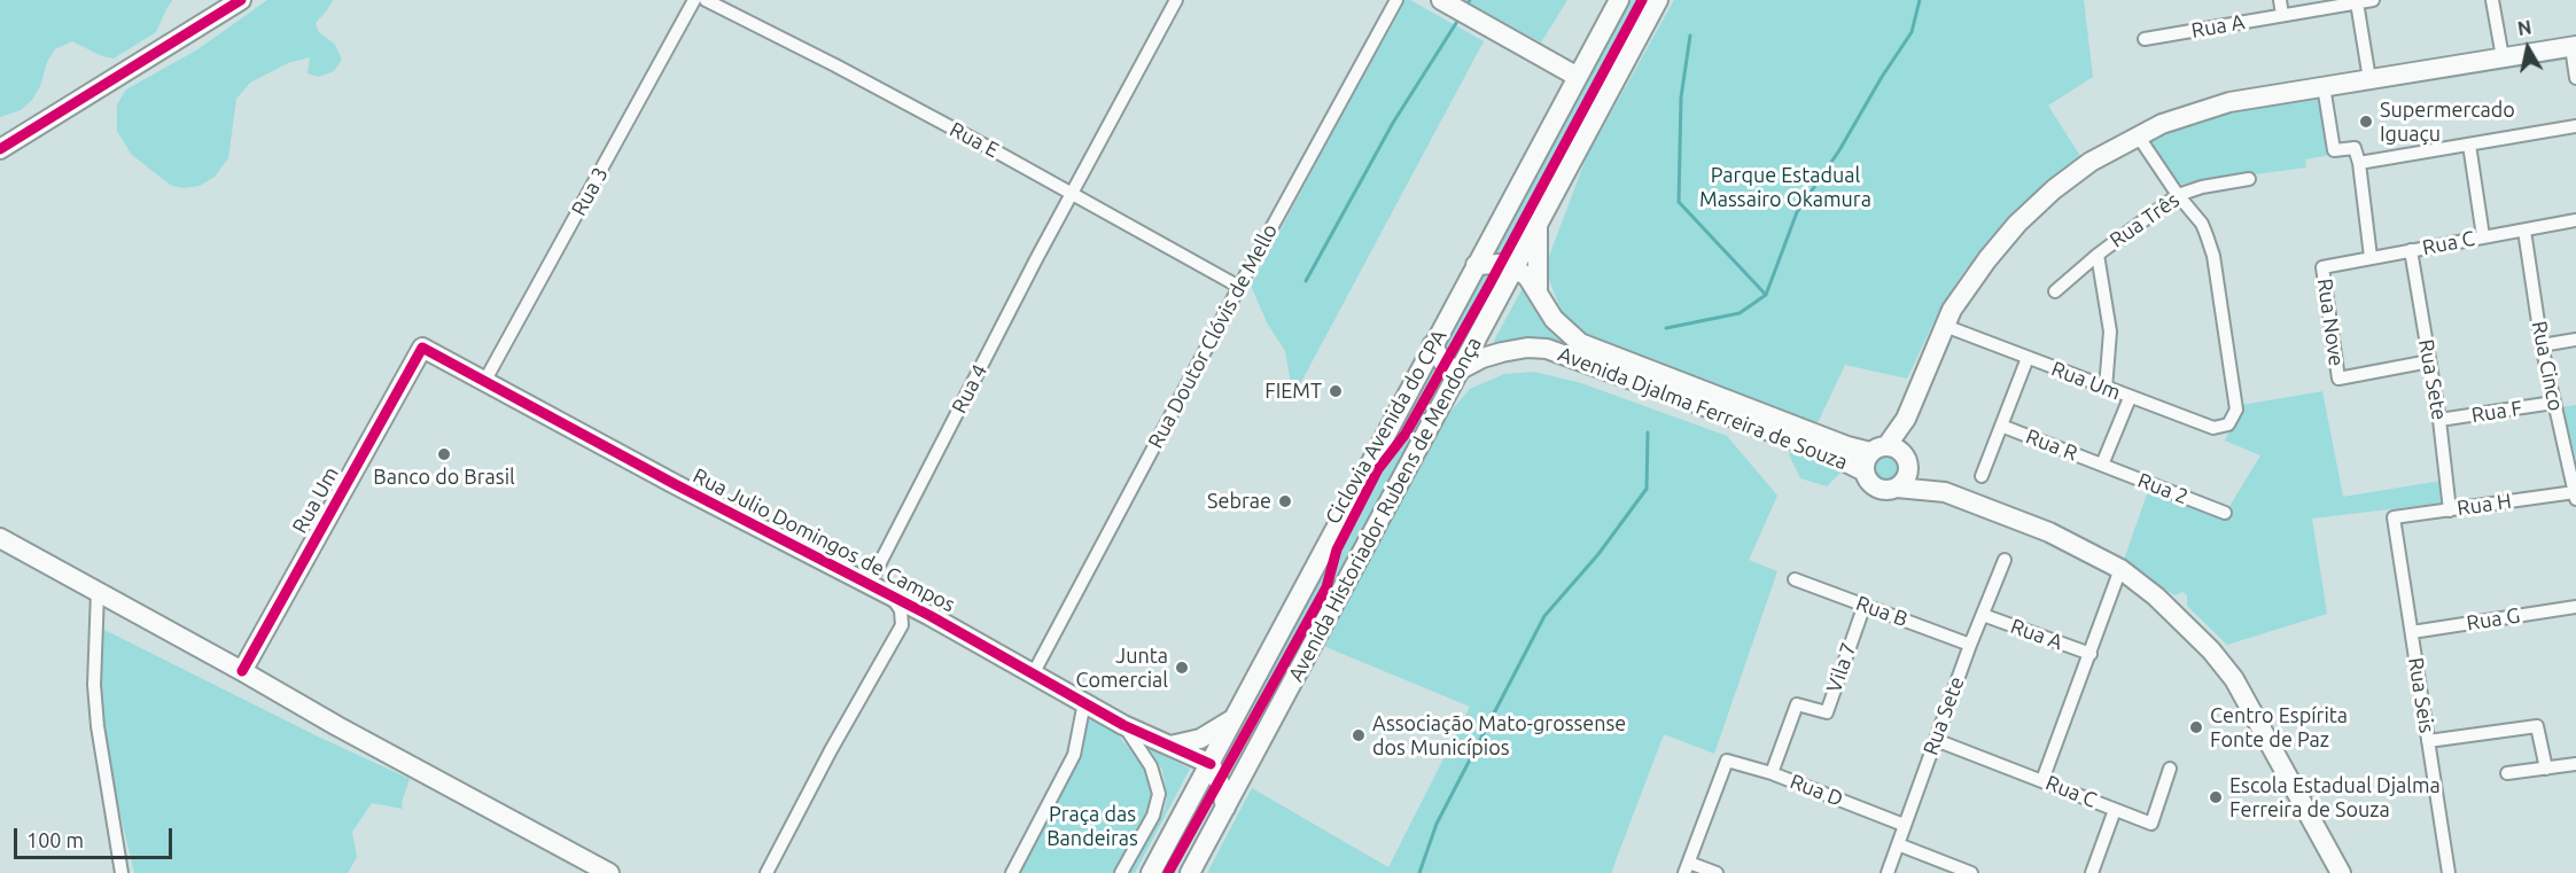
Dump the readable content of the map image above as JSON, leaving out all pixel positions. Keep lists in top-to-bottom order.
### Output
{
  "streets": {
    "main road": [
      "Rua Um",
      "Avenida Djalma Ferreira de Souza",
      "Avenida Historiador Rubens de Mendonça",
      "Rua Julio Domingos de Campos"
    ],
    "street": [
      "Rua A",
      "Rua E",
      "Rua 3",
      "Rua Três",
      "Rua C",
      "Rua Nove",
      "Rua Doutor Clóvis de Mello",
      "Rua Cinco",
      "Rua Sete",
      "Rua 4",
      "Rua F",
      "Rua R",
      "Rua 2",
      "Rua H",
      "Rua B",
      "Rua G",
      "Vila 7",
      "Rua Seis",
      "Rua D"
    ],
    "cycle path": ["Ciclovia Avenida do CPA"]
  },
  "crossings": [
    ["Rua A", "Rua Sete"],
    ["Rua E", "Rua Doutor Clóvis de Mello"],
    ["Rua E", "Rua 4"],
    ["Rua 3", "Rua Julio Domingos de Campos"],
    ["Rua Três", "Rua Um"],
    ["Rua C", "Rua Nove"],
    ["Rua C", "Rua Cinco"],
    ["Rua C", "Rua Sete"],
    ["Rua Nove", "Rua Sete"],
    ["Rua Doutor Clóvis de Mello", "Rua Julio Domingos de Campos"],
    ["Rua Cinco", "Rua F"],
    ["Rua Cinco", "Rua H"],
    ["Rua Sete", "Rua F"],
    ["Rua Sete", "Rua H"],
    ["Rua Sete", "Rua B"],
    ["Rua Sete", "Rua D"],
    ["Rua Um", "Rua R"],
    ["Rua Um", "Rua Julio Domingos de Campos"],
    ["Rua 4", "Rua Julio Domingos de Campos"],
    ["Avenida Djalma Ferreira de Souza", "Avenida Historiador Rubens de Mendonça"],
    ["Rua R", "Rua 2"],
    ["Rua H", "Rua Seis"],
    ["Avenida Historiador Rubens de Mendonça", "Rua Julio Domingos de Campos"],
    ["Rua B", "Vila 7"],
    ["Rua G", "Rua Seis"],
    ["Vila 7", "Rua D"]
  ],
  "parks": ["Parque Estadual Massairo Okamura", "Praça das Bandeiras"],
  "places": [
    "Supermercado Iguaçu",
    "FIEMT",
    "Banco do Brasil",
    "Sebrae",
    "Junta Comercial",
    "Centro Espírita Fonte de Paz",
    "Associação Mato-grossense dos Municípios",
    "Escola Estadual Djalma Ferreira de Souza"
  ],
  "scale_bar": "100 m",
  "north": "top"
}
